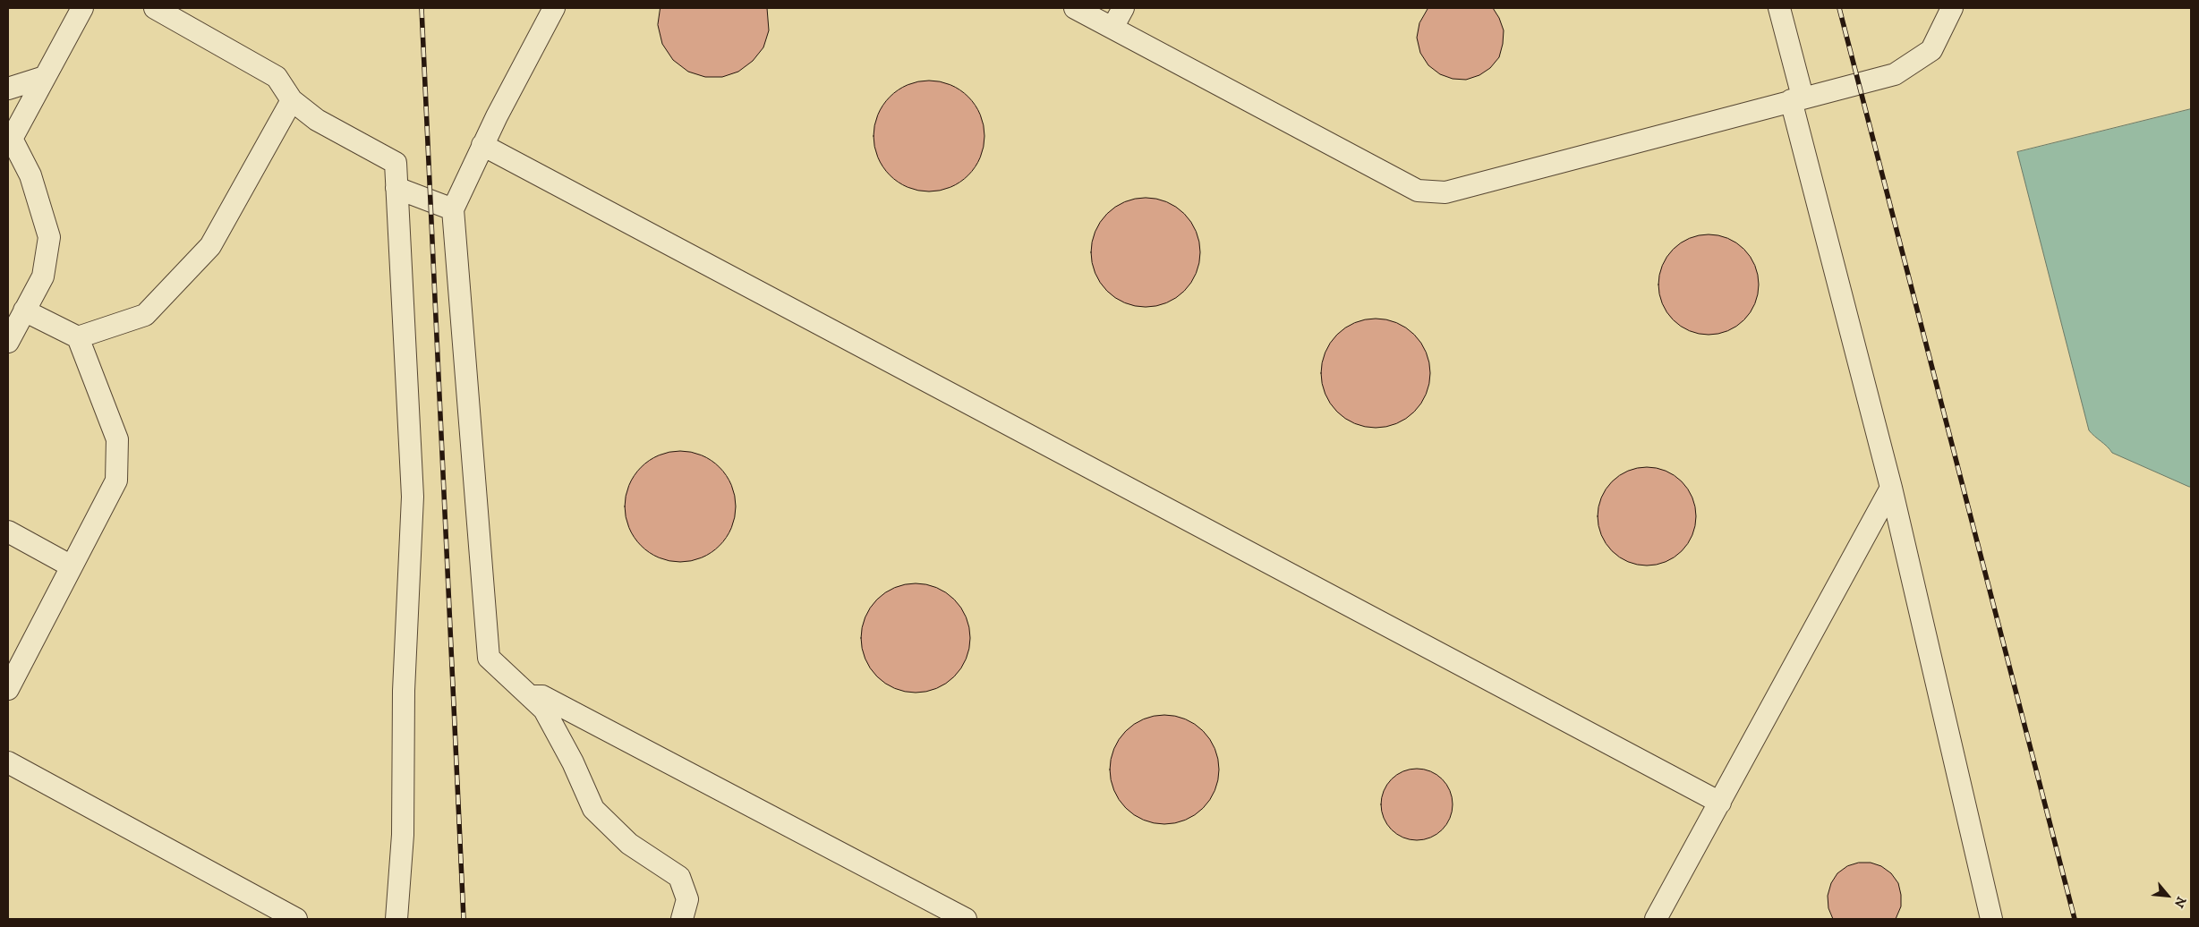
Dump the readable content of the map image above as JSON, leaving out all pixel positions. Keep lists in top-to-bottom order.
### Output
{
  "north": "bottom right"
}
